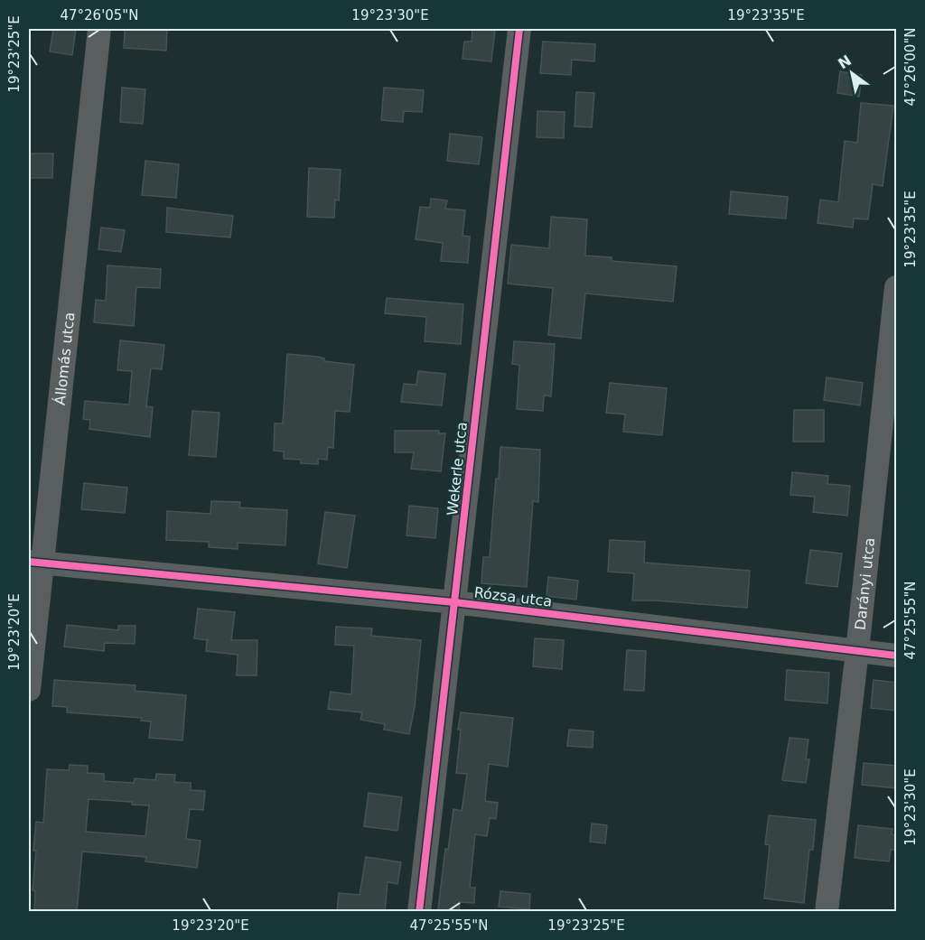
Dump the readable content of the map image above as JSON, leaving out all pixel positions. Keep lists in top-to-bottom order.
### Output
{
  "streets": {
    "street": [
      "Állomás utca",
      "Wekerle utca",
      "Darányi utca",
      "Rózsa utca"
    ]
  },
  "crossings": [
    ["Állomás utca", "Rózsa utca"],
    ["Wekerle utca", "Rózsa utca"],
    ["Darányi utca", "Rózsa utca"]
  ],
  "north": "top left",
  "coordinates": [
    "47°26'05\"N",
    "19°23'30\"E",
    "19°23'35\"E",
    "19°23'25\"E",
    "47°26'00\"N",
    "47°25'55\"N",
    "19°23'20\"E"
  ]
}
